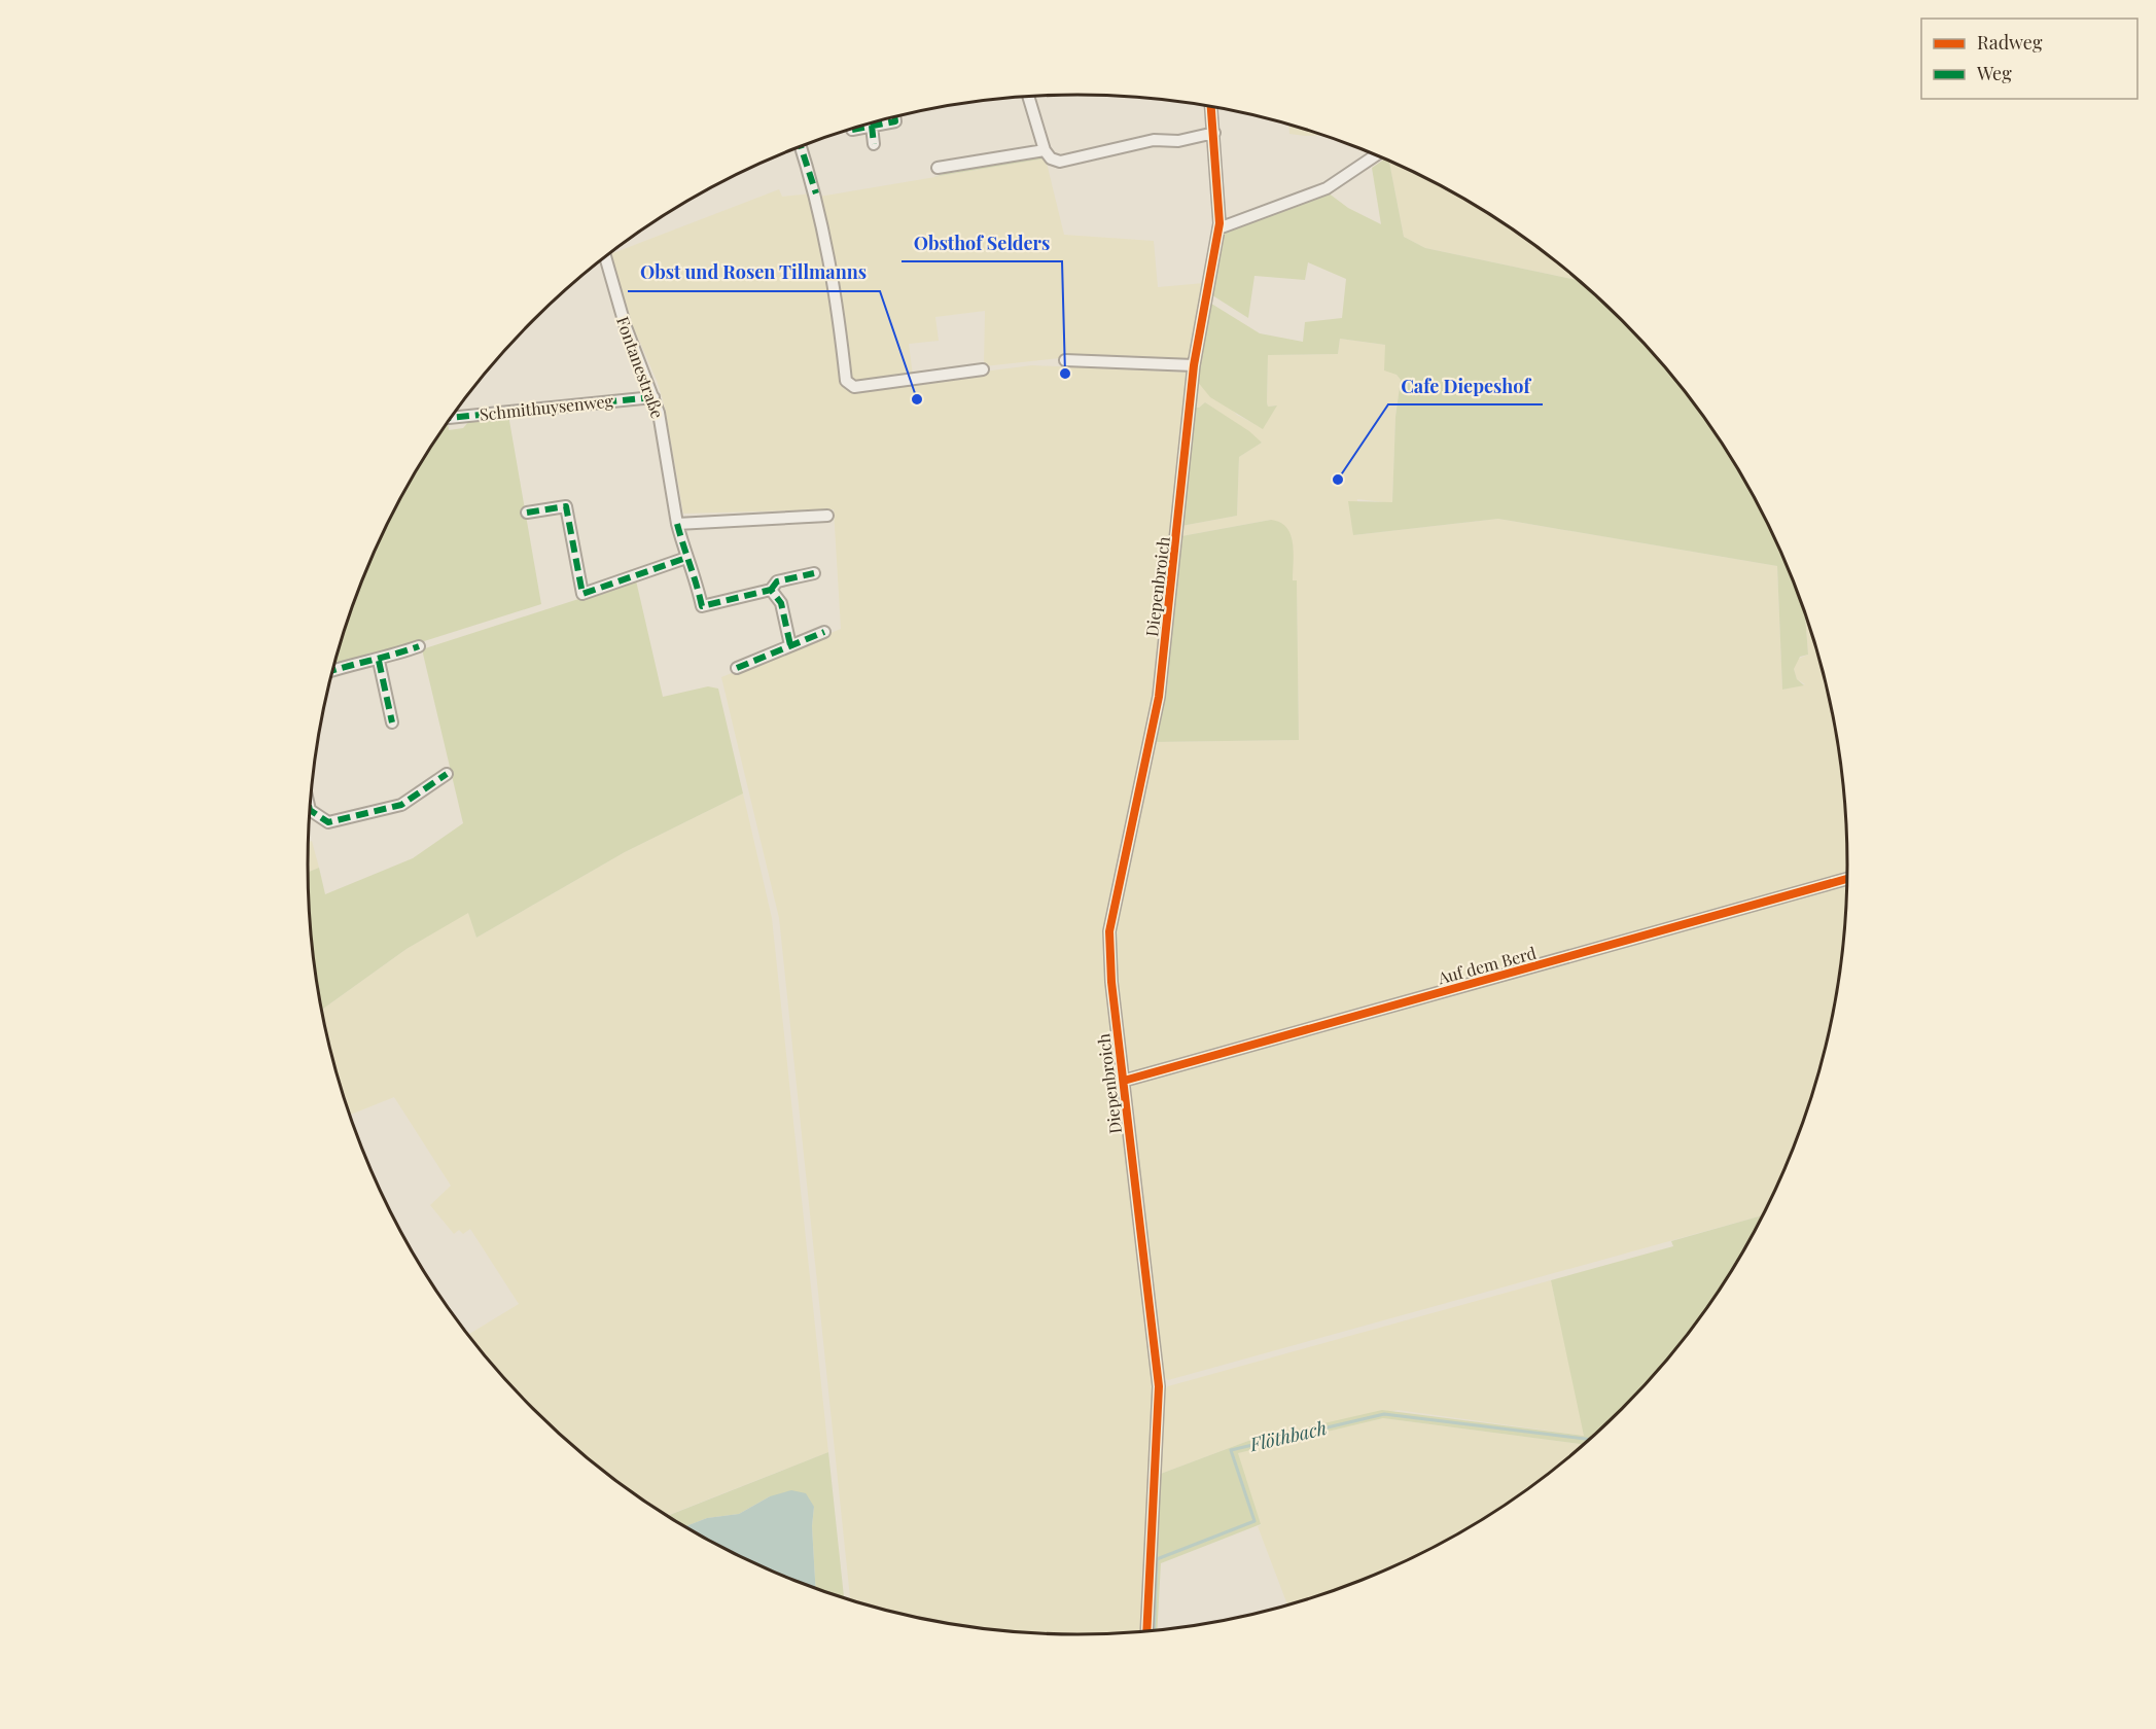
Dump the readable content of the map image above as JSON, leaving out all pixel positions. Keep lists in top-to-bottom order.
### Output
{
  "streets": {
    "street": [
      "Fontanestraße",
      "Schmithuysenweg",
      "Diepenbroich",
      "Auf dem Berd"
    ]
  },
  "crossings": [
    ["Fontanestraße", "Schmithuysenweg"],
    ["Diepenbroich", "Auf dem Berd"]
  ],
  "water": ["Flöthbach"],
  "places": ["Obsthof Selders", "Obst und Rosen Tillmanns", "Cafe Diepeshof"],
  "legend": ["Radweg", "Weg"]
}
